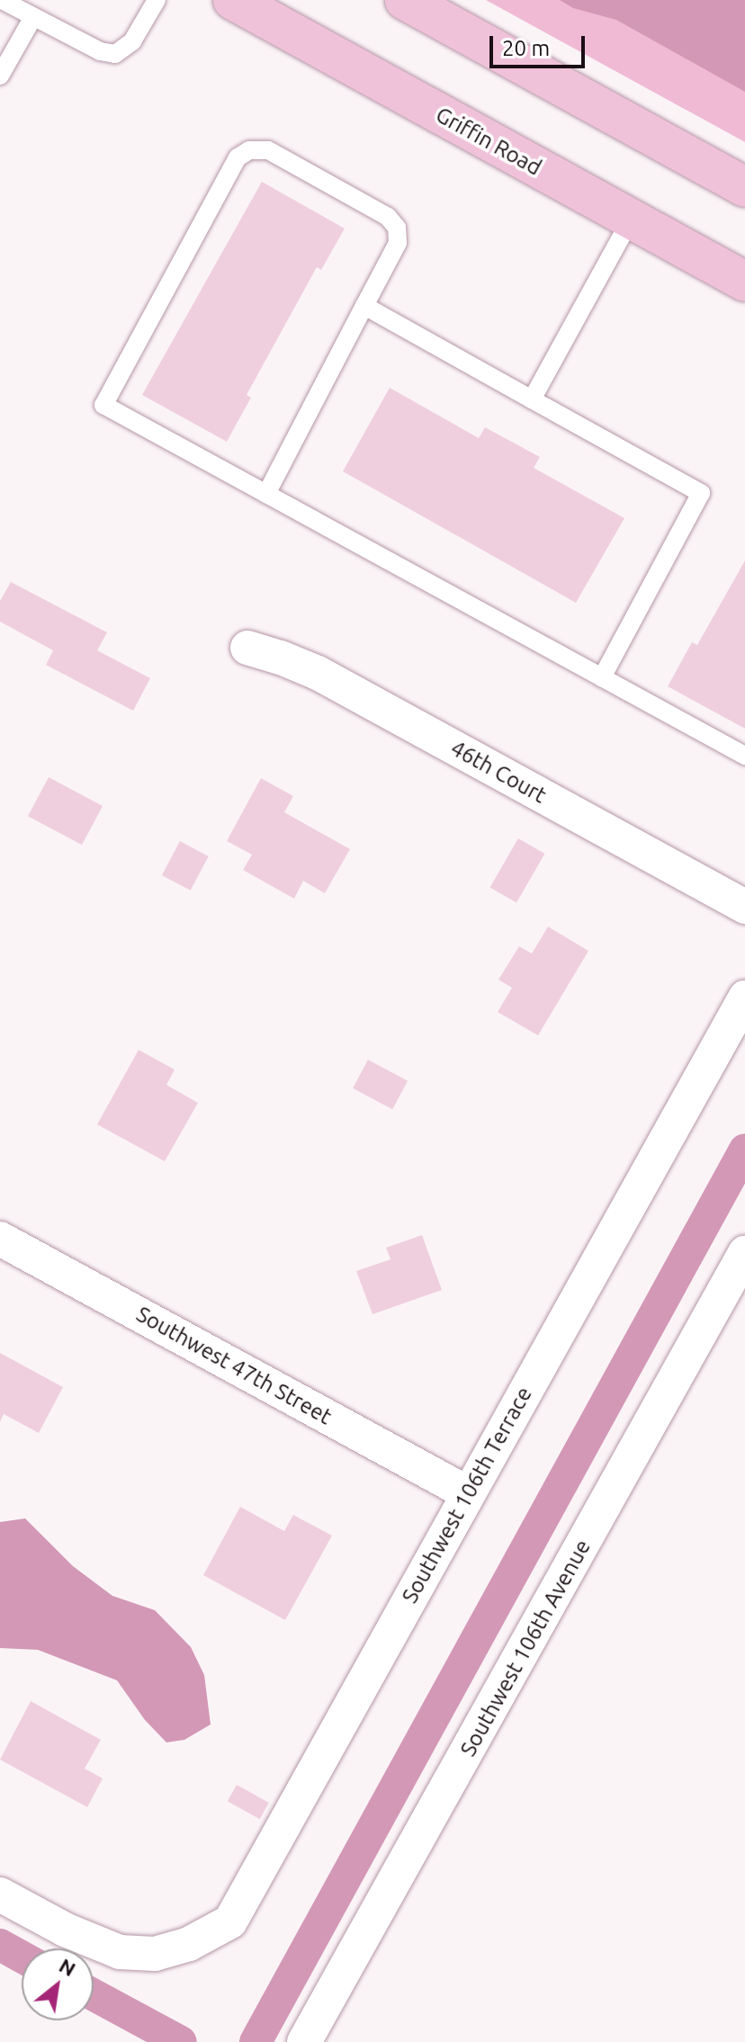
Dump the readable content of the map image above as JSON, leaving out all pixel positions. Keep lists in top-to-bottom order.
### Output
{
  "streets": {
    "main road": ["Griffin Road"],
    "street": [
      "46th Court",
      "Southwest 47th Street",
      "Southwest 106th Terrace",
      "Southwest 106th Avenue"
    ]
  },
  "crossings": [
    ["Southwest 47th Street", "Southwest 106th Terrace"]
  ],
  "scale_bar": "20 m",
  "north": "top right"
}
